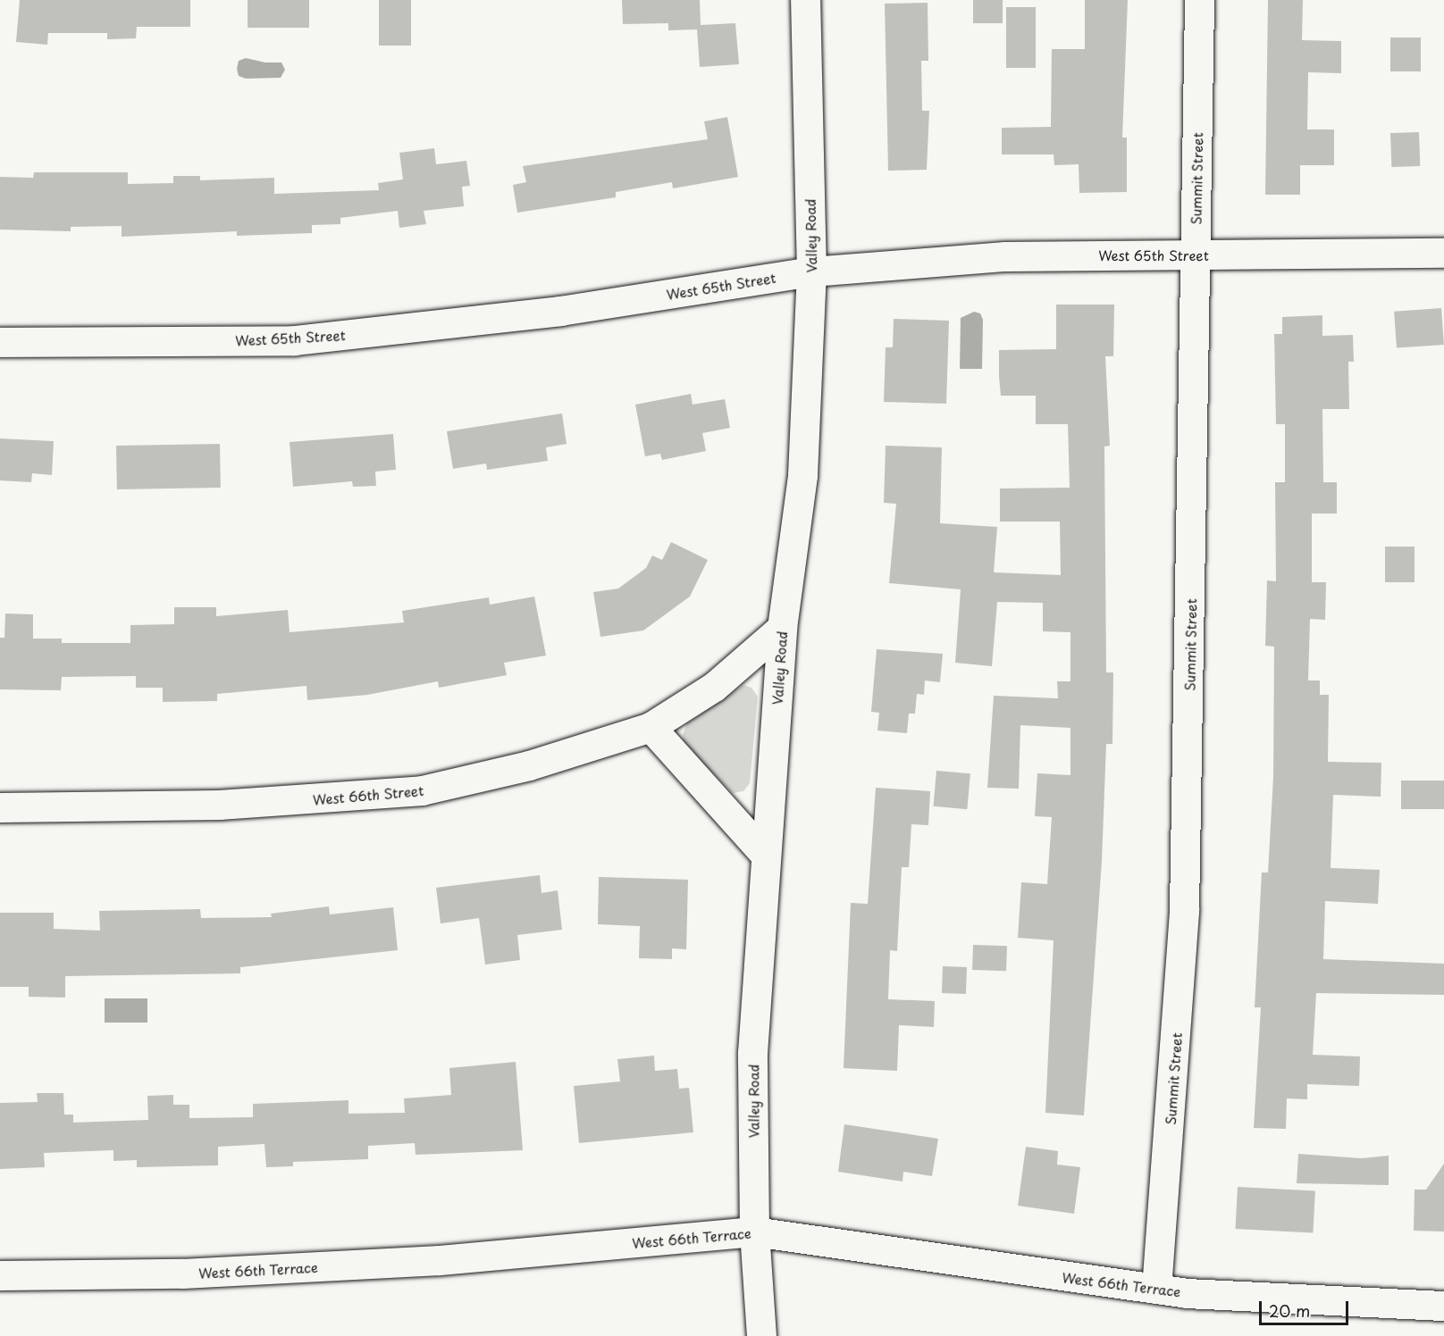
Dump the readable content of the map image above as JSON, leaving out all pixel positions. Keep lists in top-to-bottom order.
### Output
{
  "streets": {
    "street": [
      "Summit Street",
      "Valley Road",
      "West 65th Street",
      "West 66th Street",
      "West 66th Terrace"
    ]
  },
  "crossings": [
    ["Summit Street", "West 65th Street"],
    ["Summit Street", "West 66th Terrace"],
    ["Valley Road", "West 65th Street"],
    ["Valley Road", "West 66th Street"],
    ["Valley Road", "West 66th Terrace"]
  ],
  "scale_bar": "20 m"
}
